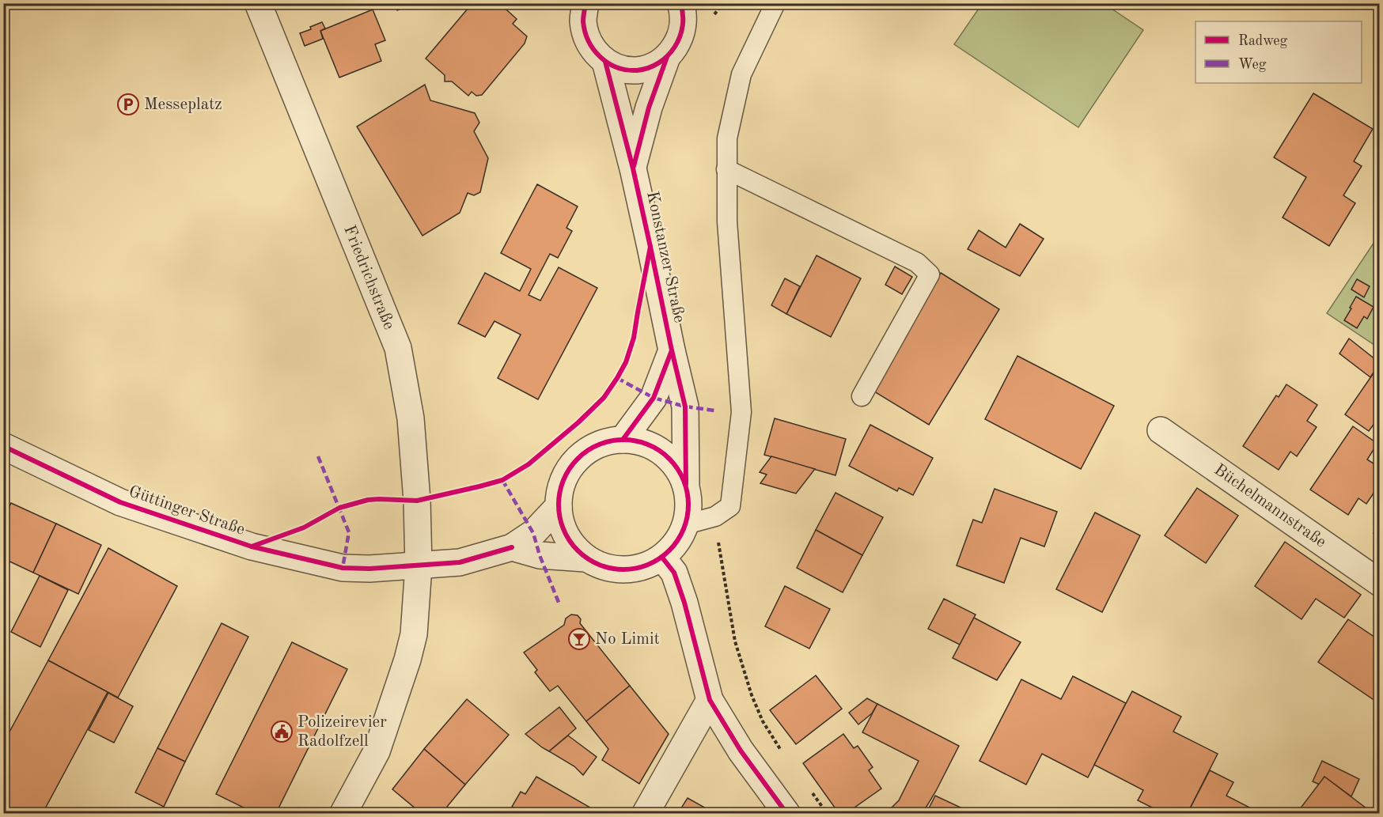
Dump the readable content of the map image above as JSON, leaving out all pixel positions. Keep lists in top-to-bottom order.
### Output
{
  "streets": {
    "street": [
      "Konstanzer Straße",
      "Friedrichstraße",
      "Büchelmannstraße",
      "Güttinger Straße"
    ]
  },
  "crossings": [
    ["Konstanzer Straße", "Güttinger Straße"],
    ["Friedrichstraße", "Güttinger Straße"]
  ],
  "places": {
    "parking": ["Messeplatz"],
    "bar": ["No Limit"],
    "public building": ["Polizeirevier Radolfzell"]
  },
  "legend": ["Radweg", "Weg"]
}
